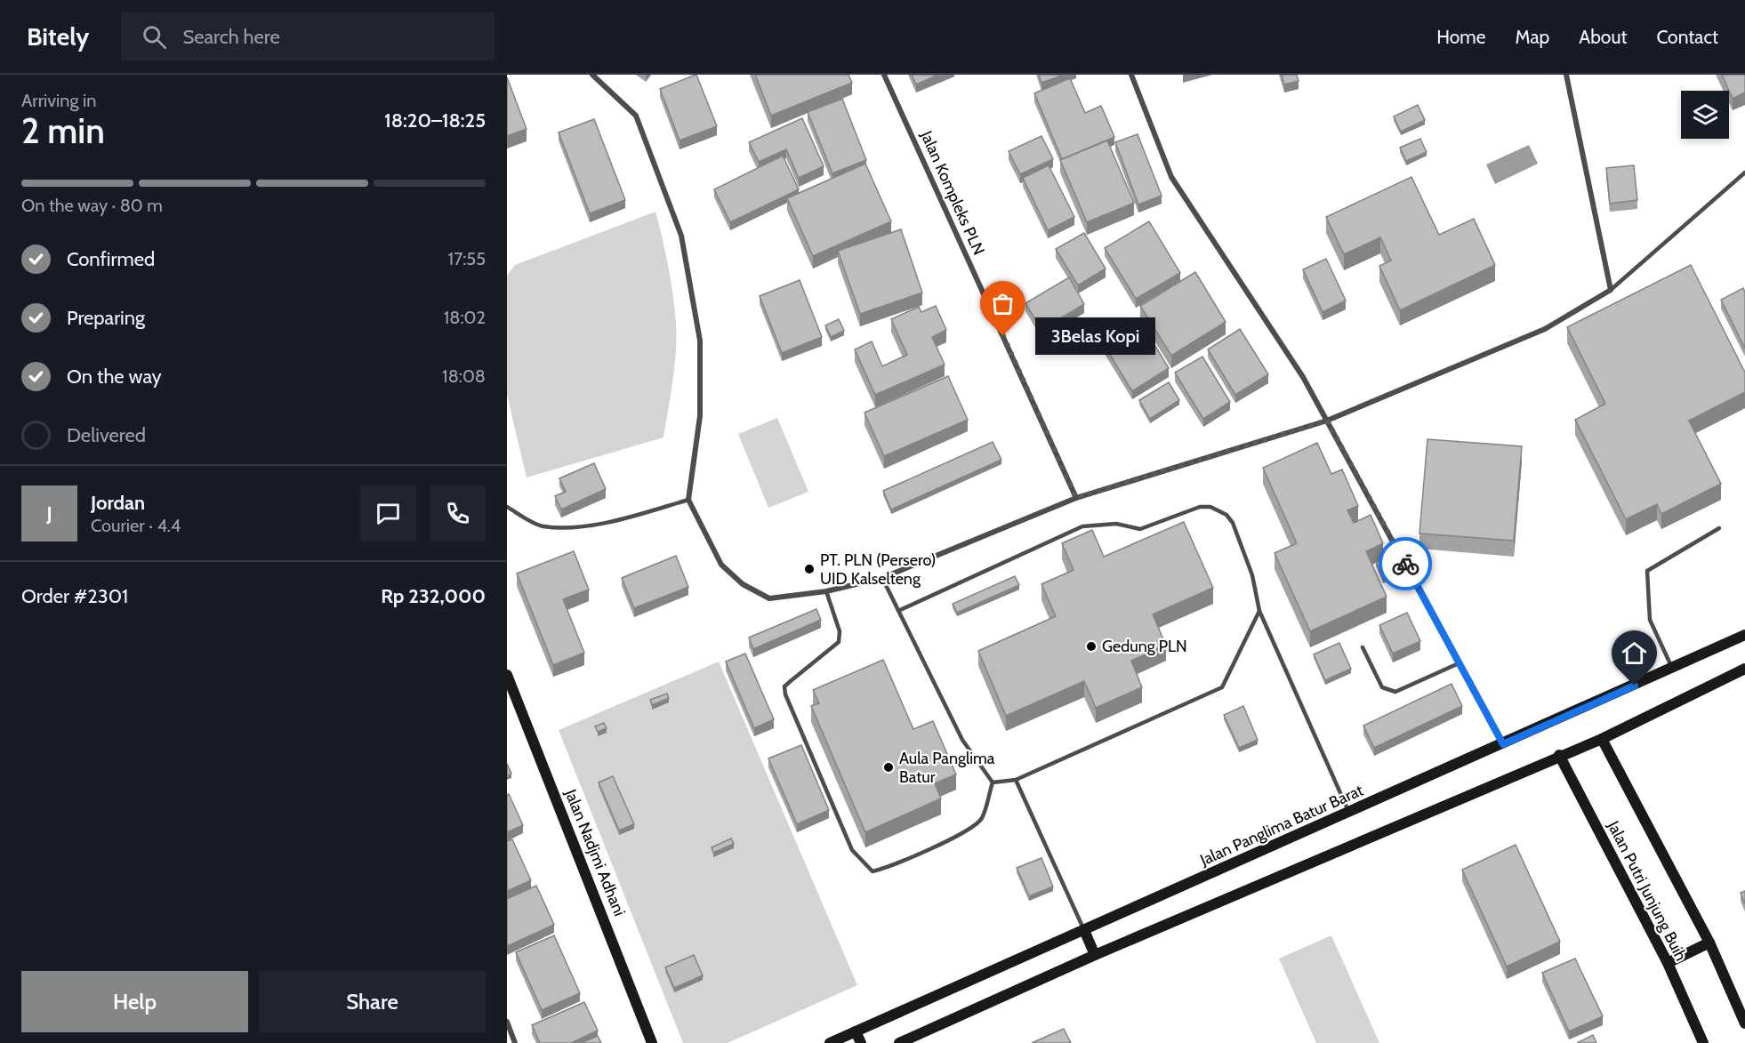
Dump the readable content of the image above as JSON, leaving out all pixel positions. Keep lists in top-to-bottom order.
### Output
{
  "streets": {
    "main road": ["Jalan Panglima Batur Barat", "Jalan Nadjmi Adhani", "Jalan Putri Junjung Buih"],
    "street": ["Jalan Kompleks PLN"]
  },
  "places": [
    "3Belas Kopi",
    "PT. PLN (Persero) UID Kalselteng",
    "Gedung PLN",
    "Aula Panglima Batur"
  ],
  "page": {
    "header": "Bitely",
    "search": "Search here",
    "nav": [
      "Home",
      "Map",
      "About",
      "Contact"
    ],
    "heading": ["2 min", "Arriving in", "18:20–18:25"],
    "panel": [
      "Jordan",
      "Courier · 4.4",
      "Order #2301",
      "Rp 232,000"
    ],
    "bar": "On the way · 80 m",
    "list": [
      ["Confirmed", "17:55"],
      ["Preparing", "18:02"],
      ["On the way", "18:08"],
      "Delivered"
    ],
    "bubble": "3Belas Kopi",
    "round": "J",
    "buttons": ["Help", "Share"]
  }
}
